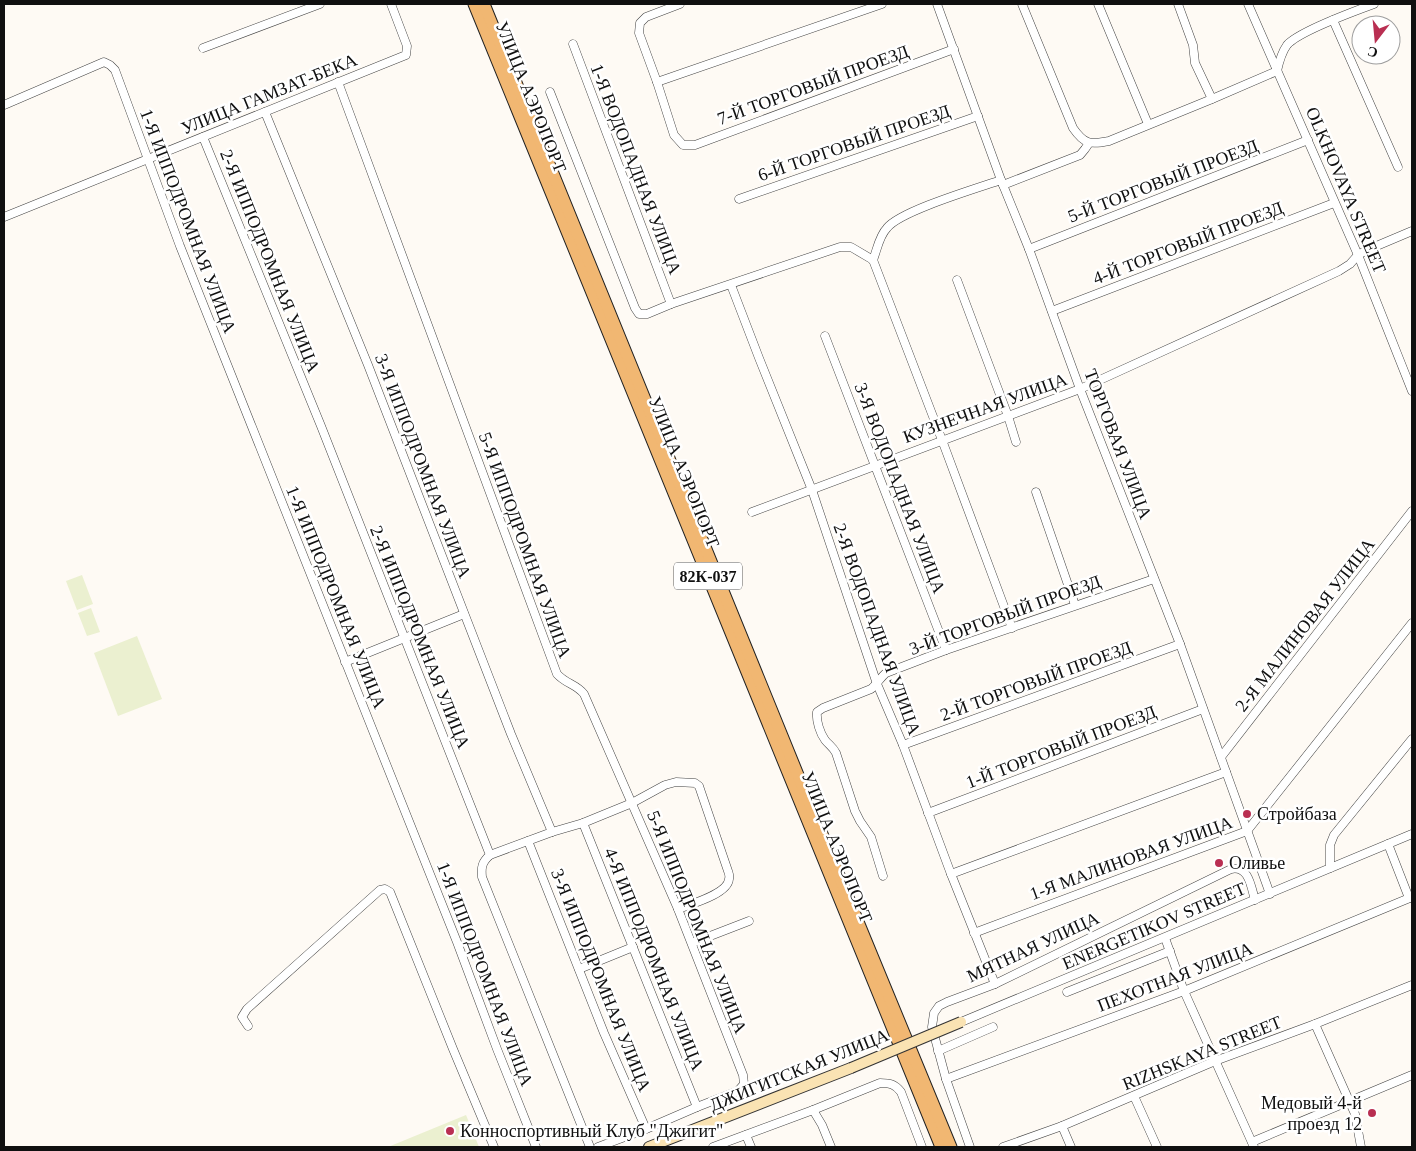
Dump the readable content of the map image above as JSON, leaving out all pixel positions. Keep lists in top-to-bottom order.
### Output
{
  "streets": {
    "main road": ["УЛИЦА АЭРОПОРТ", "82К-037"],
    "street": [
      "7-Й ТОРГОВЫЙ ПРОЕЗД",
      "УЛИЦА ГАМЗАТ-БЕКА",
      "6-Й ТОРГОВЫЙ ПРОЕЗД",
      "1-Я ВОДОПАДНАЯ УЛИЦА",
      "5-Й ТОРГОВЫЙ ПРОЕЗД",
      "OLKHOVAYA STREET",
      "1-Я ИППОДРОМНАЯ УЛИЦА",
      "4-Й ТОРГОВЫЙ ПРОЕЗД",
      "2-Я ИППОДРОМНАЯ УЛИЦА",
      "КУЗНЕЧНАЯ УЛИЦА",
      "ТОРГОВАЯ УЛИЦА",
      "3-Я ИППОДРОМНАЯ УЛИЦА",
      "3-Я ВОДОПАДНАЯ УЛИЦА",
      "5-Я ИППОДРОМНАЯ УЛИЦА",
      "3-Й ТОРГОВЫЙ ПРОЕЗД",
      "2-Я МАЛИНОВАЯ УЛИЦА",
      "2-Я ВОДОПАДНАЯ УЛИЦА",
      "2-Й ТОРГОВЫЙ ПРОЕЗД",
      "1-Й ТОРГОВЫЙ ПРОЕЗД",
      "1-Я МАЛИНОВАЯ УЛИЦА",
      "ENERGETIKOV STREET",
      "МЯТНАЯ УЛИЦА",
      "4-Я ИППОДРОМНАЯ УЛИЦА",
      "ПЕХОТНАЯ УЛИЦА",
      "RIZHSKAYA STREET",
      "ДЖИГИТСКАЯ УЛИЦА"
    ]
  },
  "crossings": [
    ["7-Й ТОРГОВЫЙ ПРОЕЗД", "ТОРГОВАЯ УЛИЦА"],
    ["УЛИЦА ГАМЗАТ-БЕКА", "1-Я ИППОДРОМНАЯ УЛИЦА"],
    ["УЛИЦА ГАМЗАТ-БЕКА", "2-Я ИППОДРОМНАЯ УЛИЦА"],
    ["УЛИЦА ГАМЗАТ-БЕКА", "3-Я ИППОДРОМНАЯ УЛИЦА"],
    ["УЛИЦА ГАМЗАТ-БЕКА", "5-Я ИППОДРОМНАЯ УЛИЦА"],
    ["6-Й ТОРГОВЫЙ ПРОЕЗД", "ТОРГОВАЯ УЛИЦА"],
    ["5-Й ТОРГОВЫЙ ПРОЕЗД", "OLKHOVAYA STREET"],
    ["5-Й ТОРГОВЫЙ ПРОЕЗД", "ТОРГОВАЯ УЛИЦА"],
    ["OLKHOVAYA STREET", "4-Й ТОРГОВЫЙ ПРОЕЗД"],
    ["OLKHOVAYA STREET", "КУЗНЕЧНАЯ УЛИЦА"],
    ["4-Й ТОРГОВЫЙ ПРОЕЗД", "ТОРГОВАЯ УЛИЦА"],
    ["КУЗНЕЧНАЯ УЛИЦА", "ТОРГОВАЯ УЛИЦА"],
    ["КУЗНЕЧНАЯ УЛИЦА", "3-Я ВОДОПАДНАЯ УЛИЦА"],
    ["КУЗНЕЧНАЯ УЛИЦА", "2-Я ВОДОПАДНАЯ УЛИЦА"],
    ["ТОРГОВАЯ УЛИЦА", "3-Й ТОРГОВЫЙ ПРОЕЗД"],
    ["ТОРГОВАЯ УЛИЦА", "2-Я МАЛИНОВАЯ УЛИЦА"],
    ["ТОРГОВАЯ УЛИЦА", "2-Й ТОРГОВЫЙ ПРОЕЗД"],
    ["ТОРГОВАЯ УЛИЦА", "1-Й ТОРГОВЫЙ ПРОЕЗД"],
    ["ТОРГОВАЯ УЛИЦА", "1-Я МАЛИНОВАЯ УЛИЦА"],
    ["ТОРГОВАЯ УЛИЦА", "ENERGETIKOV STREET"],
    ["3-Я ВОДОПАДНАЯ УЛИЦА", "3-Й ТОРГОВЫЙ ПРОЕЗД"],
    ["5-Я ИППОДРОМНАЯ УЛИЦА", "4-Я ИППОДРОМНАЯ УЛИЦА"],
    ["3-Й ТОРГОВЫЙ ПРОЕЗД", "2-Я ВОДОПАДНАЯ УЛИЦА"],
    ["2-Я ВОДОПАДНАЯ УЛИЦА", "2-Й ТОРГОВЫЙ ПРОЕЗД"],
    ["2-Я ВОДОПАДНАЯ УЛИЦА", "1-Й ТОРГОВЫЙ ПРОЕЗД"],
    ["2-Я ВОДОПАДНАЯ УЛИЦА", "1-Я МАЛИНОВАЯ УЛИЦА"],
    ["2-Я ВОДОПАДНАЯ УЛИЦА", "МЯТНАЯ УЛИЦА"],
    ["ENERGETIKOV STREET", "МЯТНАЯ УЛИЦА"],
    ["ENERGETIKOV STREET", "ДЖИГИТСКАЯ УЛИЦА"],
    ["МЯТНАЯ УЛИЦА", "ПЕХОТНАЯ УЛИЦА"]
  ],
  "places": [
    "Стройбаза",
    "Оливье",
    "Медовый 4-й проезд 12",
    "Конноспортивный Клуб \"Джигит\""
  ],
  "north": "bottom"
}
